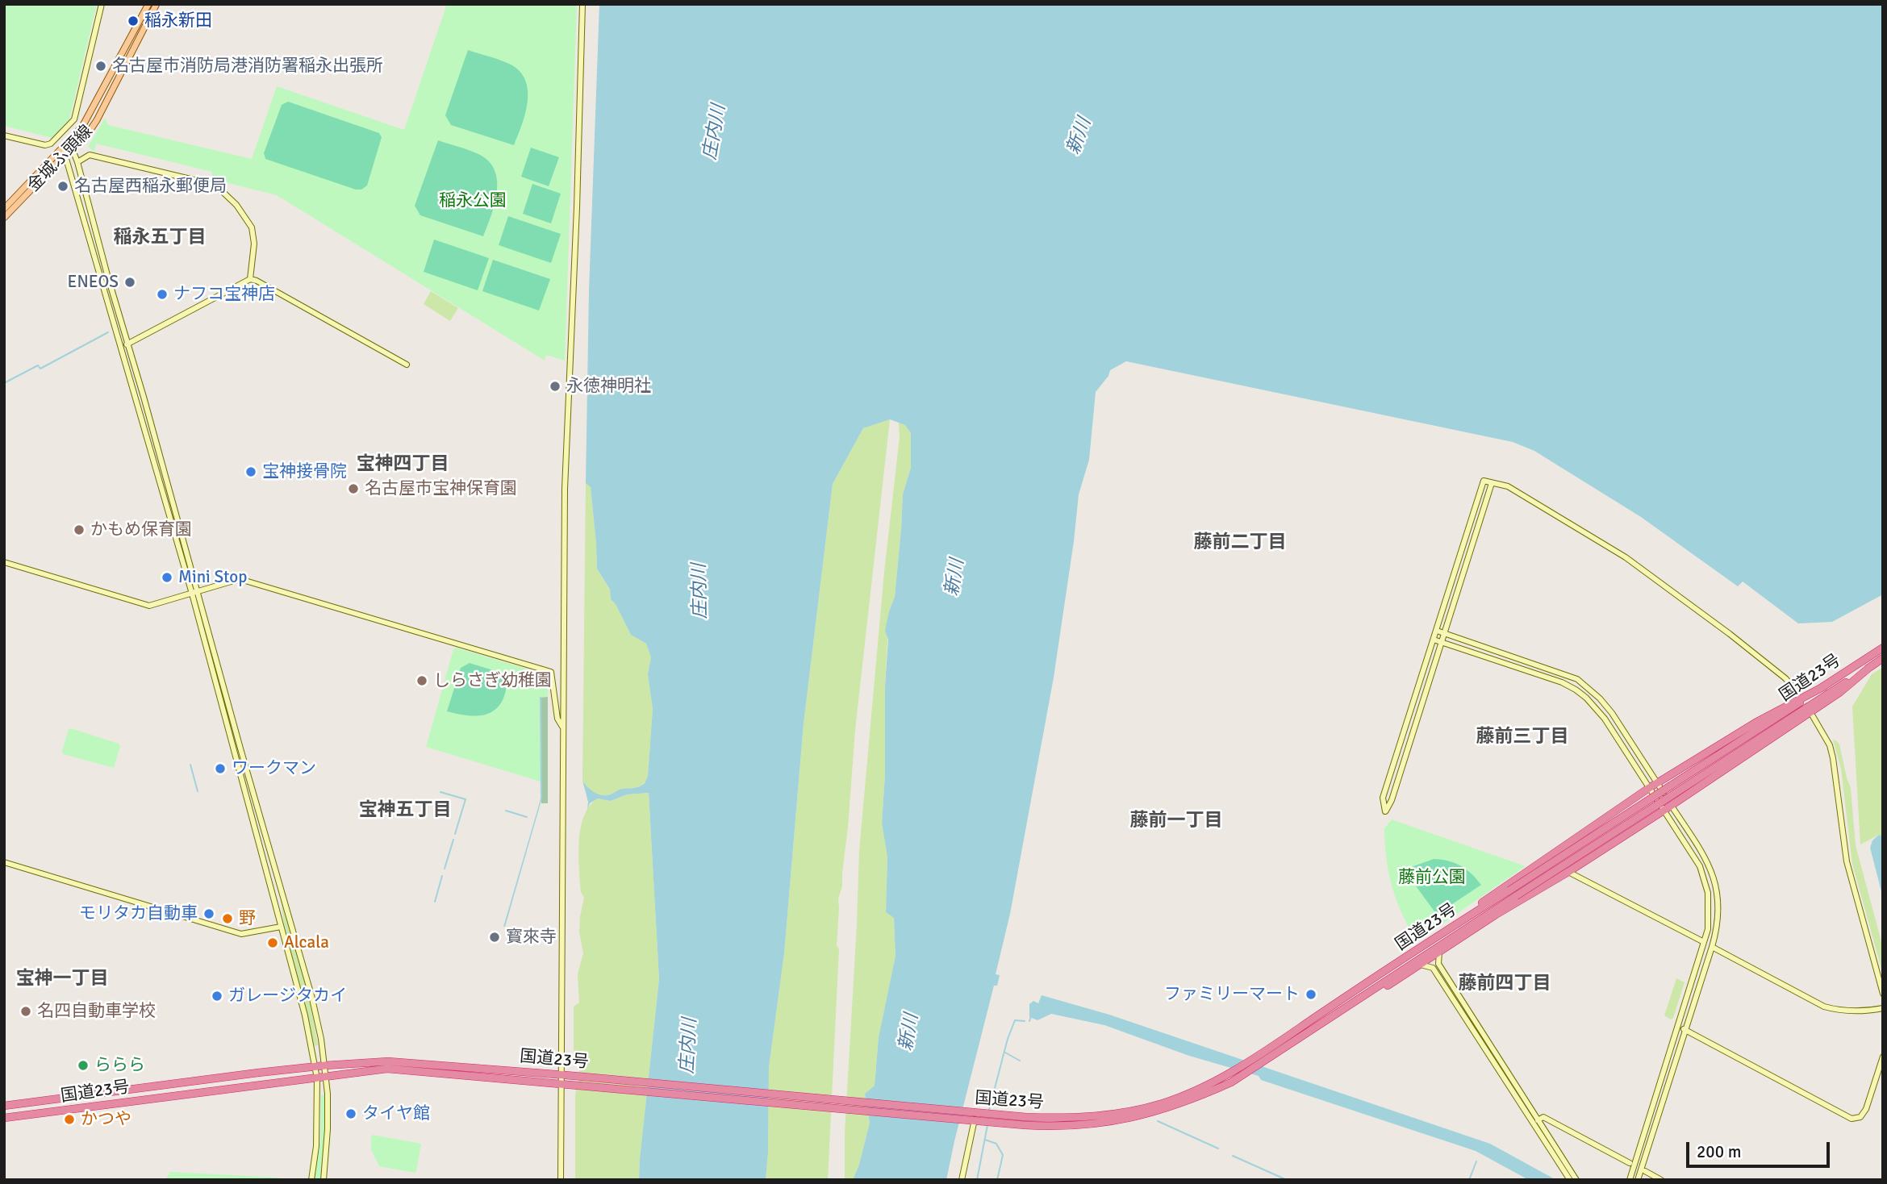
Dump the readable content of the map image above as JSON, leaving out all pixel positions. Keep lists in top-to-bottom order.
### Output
{
  "streets": {
    "highway": ["国道23号"],
    "main road": ["金城ふ頭線"]
  },
  "districts": [
    "稲永五丁目",
    "宝神四丁目",
    "藤前二丁目",
    "藤前三丁目",
    "宝神五丁目",
    "藤前一丁目",
    "宝神一丁目",
    "藤前四丁目"
  ],
  "water": ["庄内川", "新川"],
  "parks": ["稲永公園", "藤前公園"],
  "places": [
    "稲永新田",
    "名古屋市消防局港消防署稲永出張所",
    "名古屋西稲永郵便局",
    "ENEOS",
    "ナフコ宝神店",
    "永徳神明社",
    "宝神接骨院",
    "名古屋市宝神保育園",
    "かもめ保育園",
    "Mini Stop",
    "しらさぎ幼稚園",
    "ワークマン",
    "モリタカ自動車",
    "野",
    "寳來寺",
    "Alcala",
    "ファミリーマート",
    "ガレージタカイ",
    "名四自動車学校",
    "ららら",
    "タイヤ館",
    "かつや"
  ],
  "scale_bar": "200 m"
}
